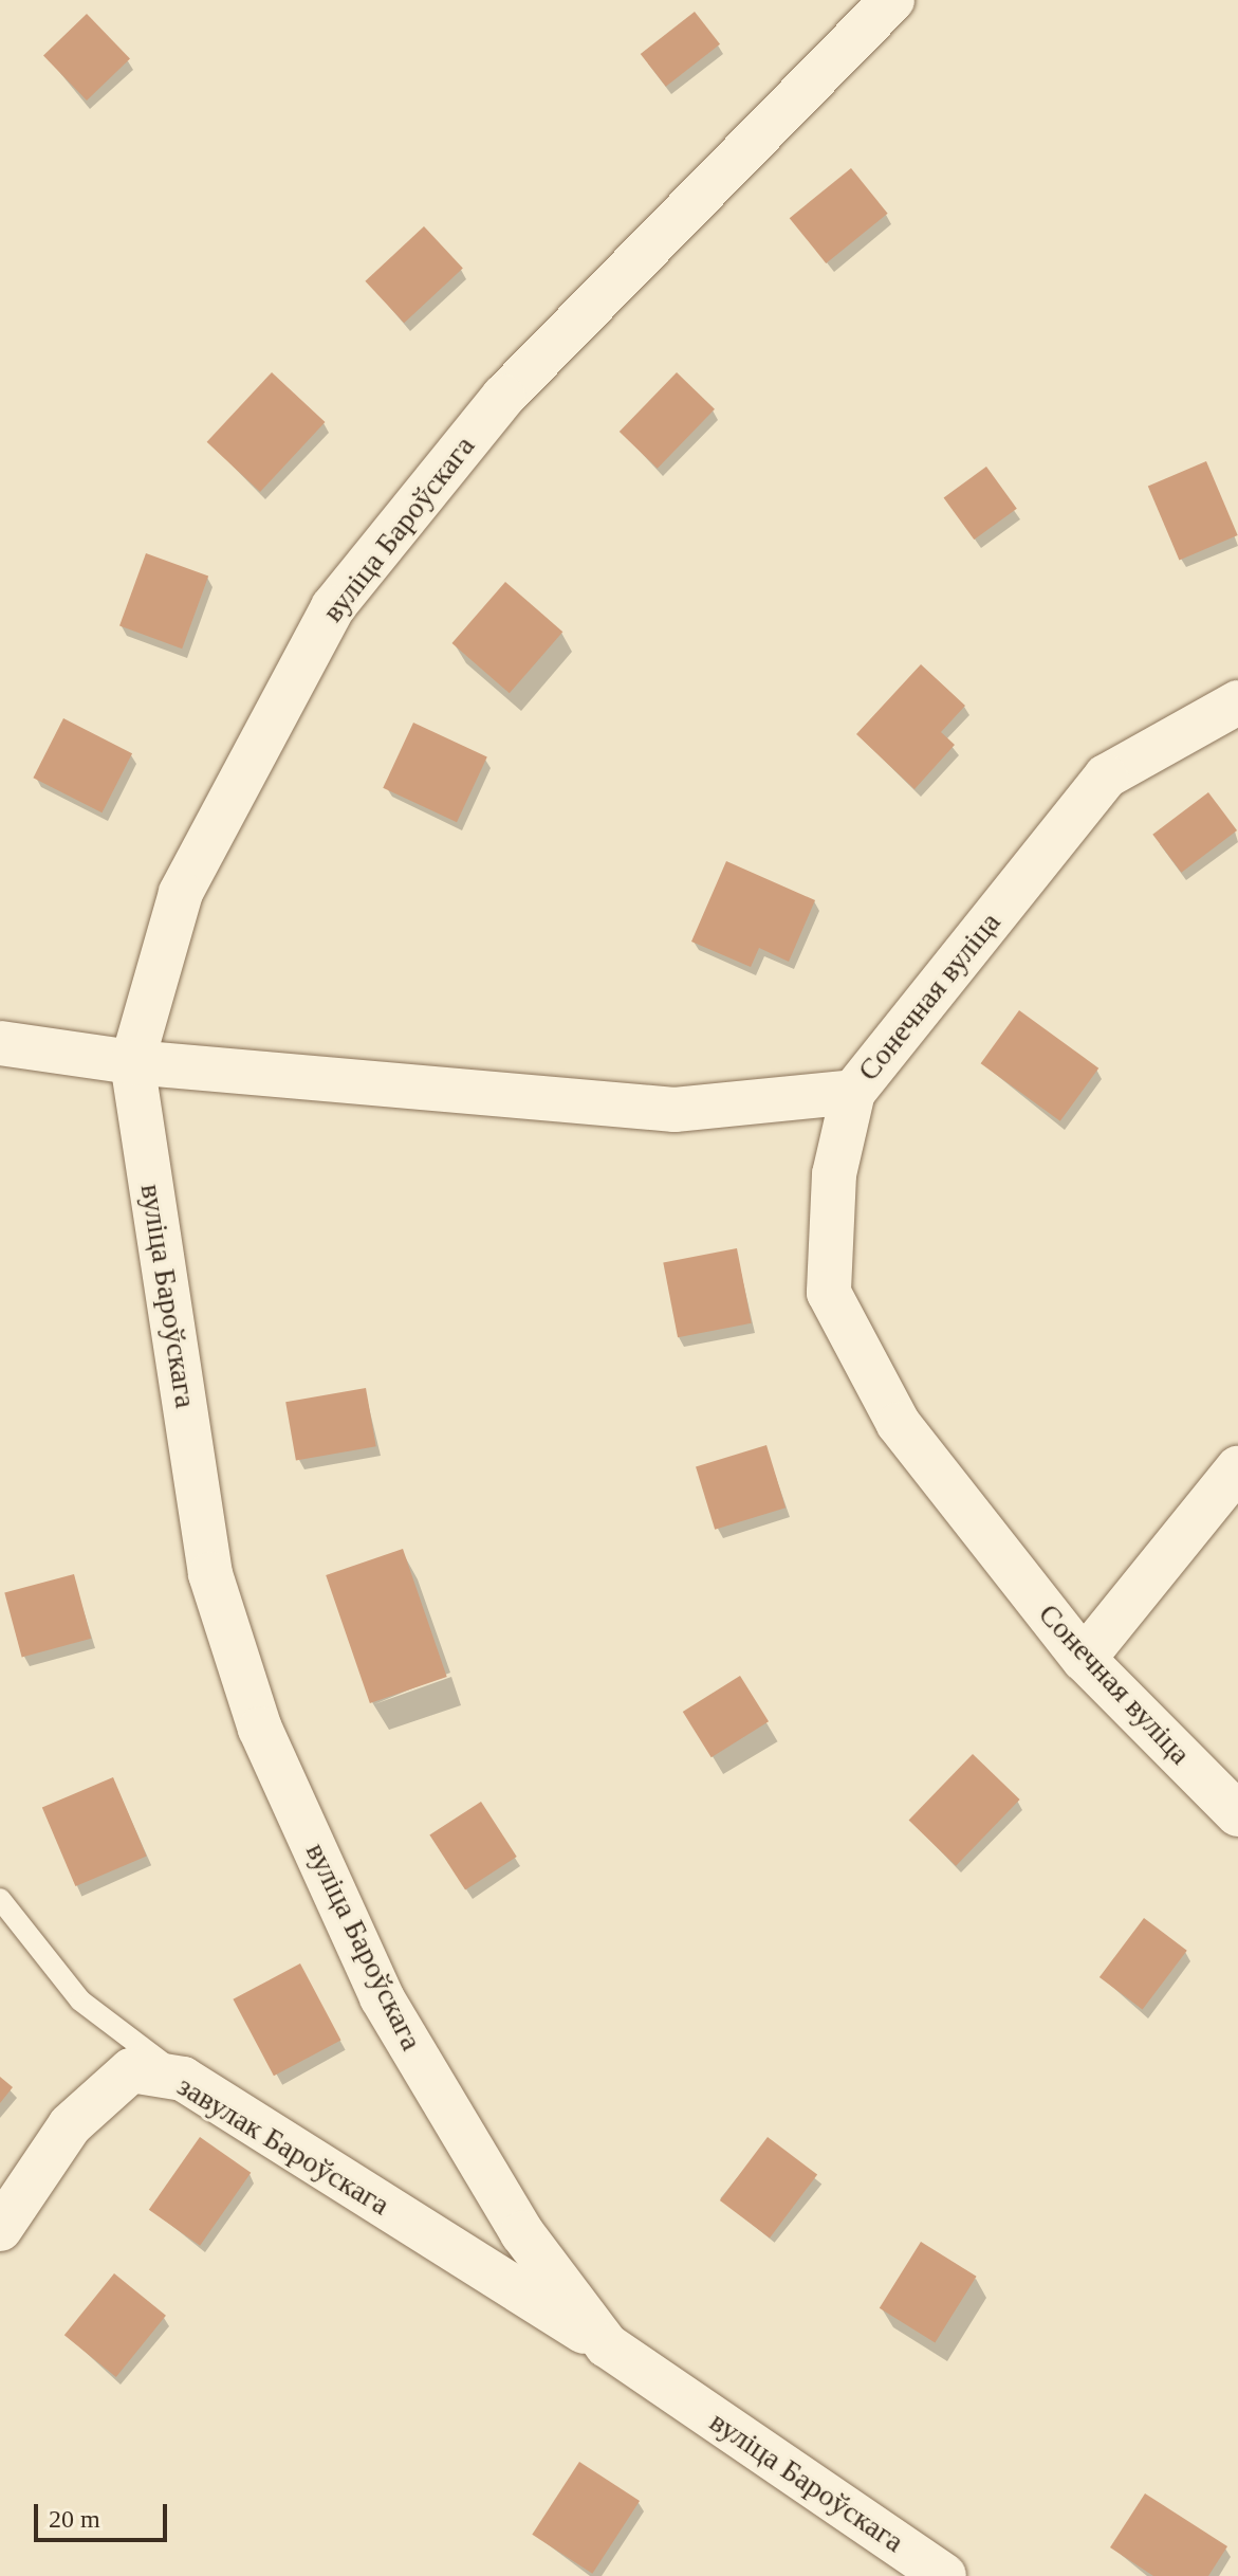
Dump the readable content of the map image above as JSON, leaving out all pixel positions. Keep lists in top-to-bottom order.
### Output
{
  "streets": {
    "street": ["вуліца Бароўскага", "Сонечная вуліца", "завулак Бароўскага"]
  },
  "crossings": [
    ["вуліца Бароўскага", "завулак Бароўскага"]
  ],
  "scale_bar": "20 m"
}
